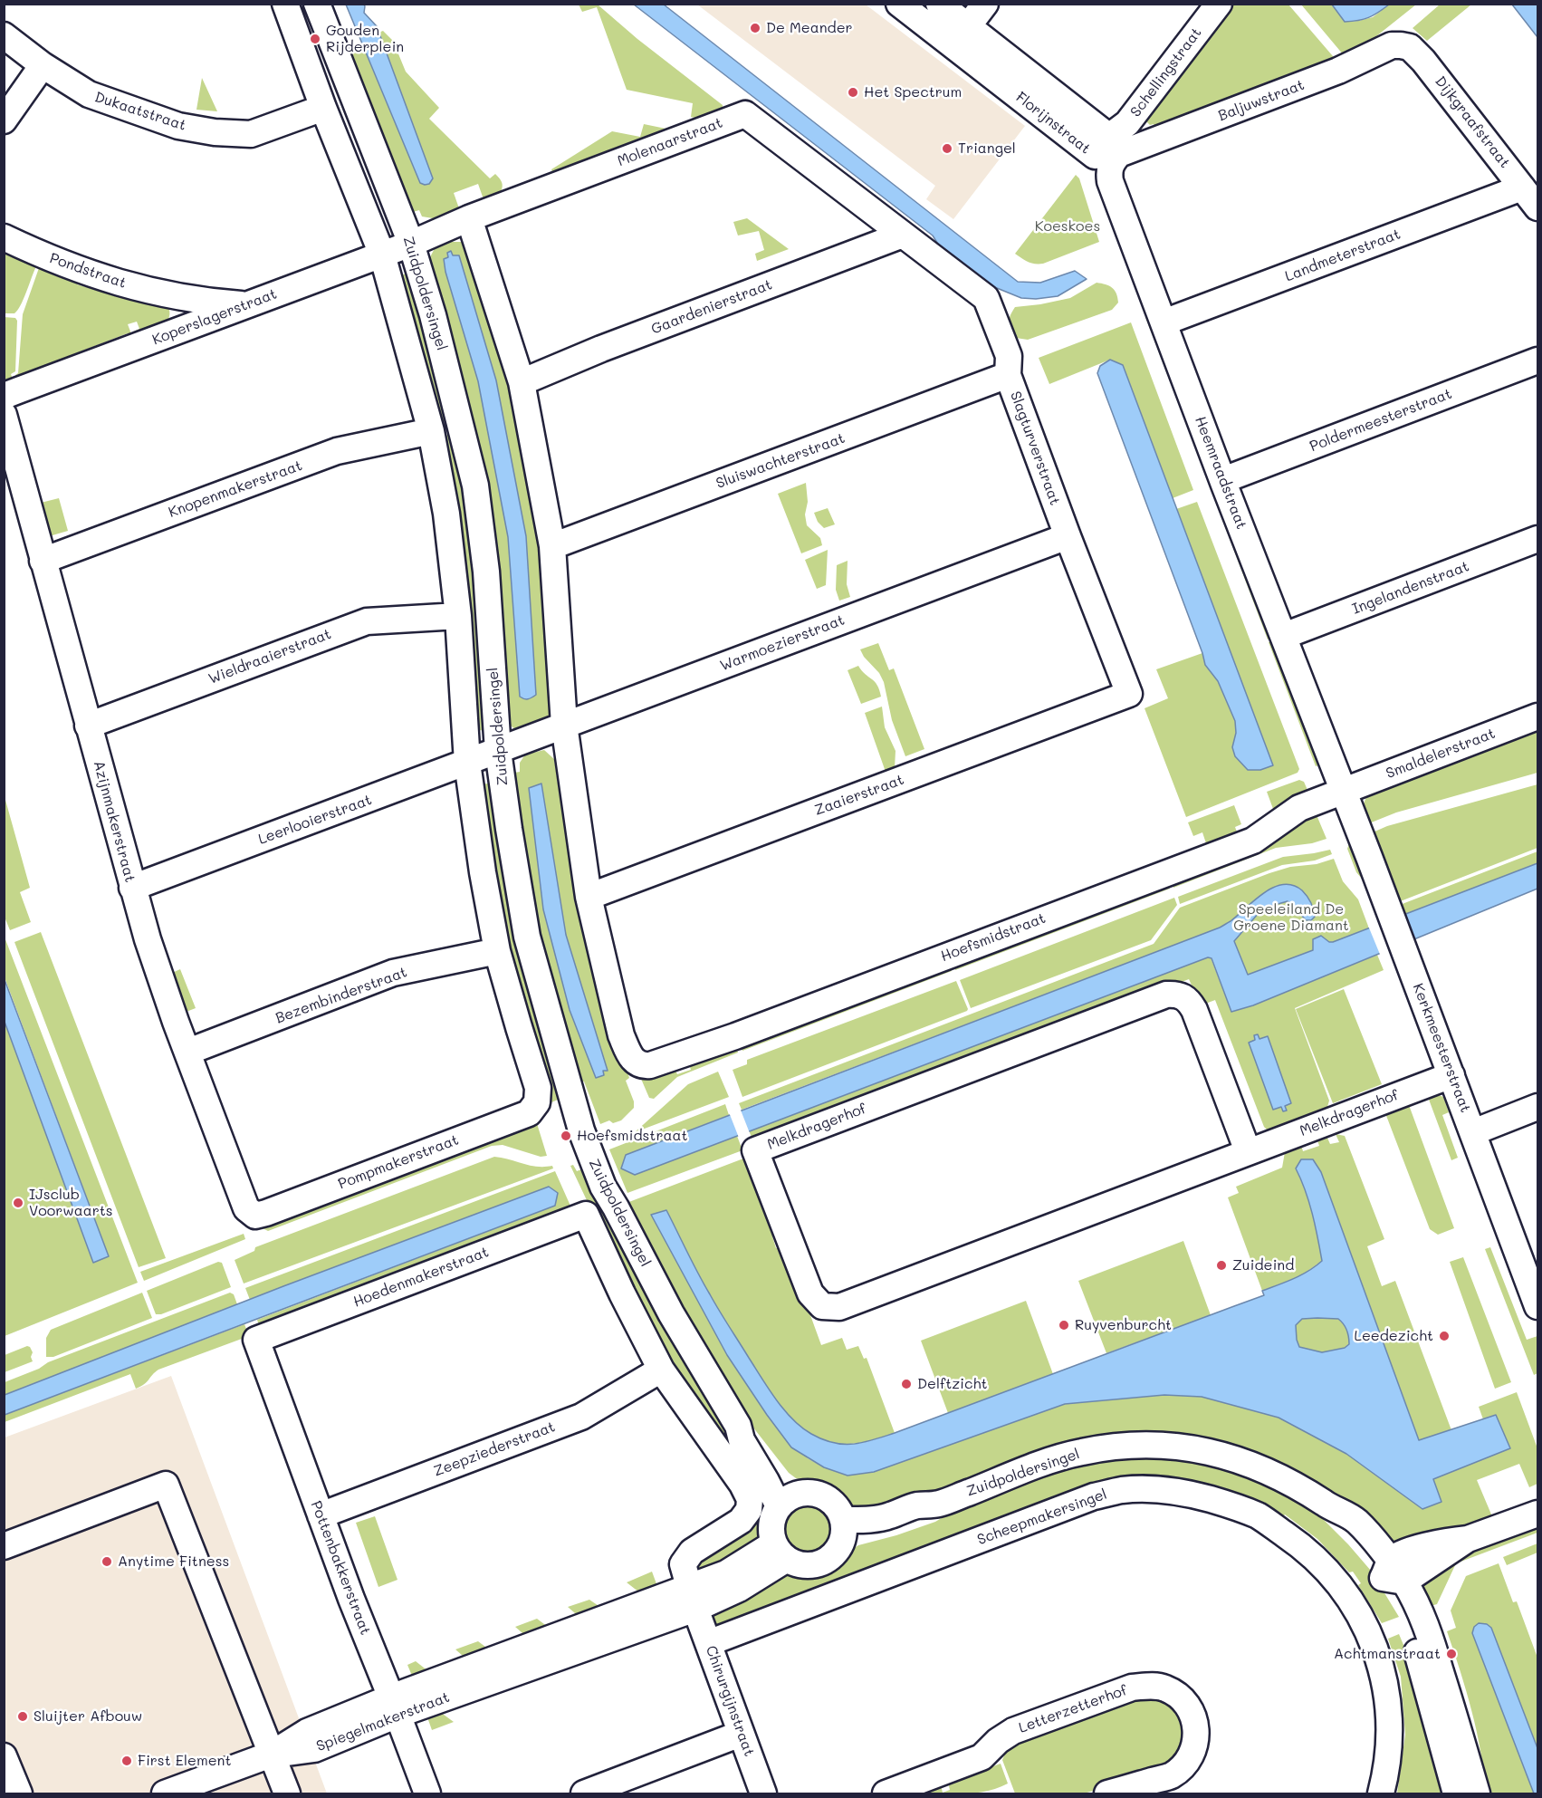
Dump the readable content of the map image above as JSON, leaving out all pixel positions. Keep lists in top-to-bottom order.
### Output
{
  "streets": {
    "street": [
      "Schellingstraat",
      "Baljuwstraat",
      "Dukaatstraat",
      "Dijkgraafstraat",
      "Florijnstraat",
      "Molenaarstraat",
      "Landmeterstraat",
      "Pondstraat",
      "Zuidpoldersingel",
      "Gaardenierstraat",
      "Koperslagerstraat",
      "Poldermeesterstraat",
      "Slagturverstraat",
      "Sluiswachterstraat",
      "Heemraadstraat",
      "Knopenmakerstraat",
      "Ingelandenstraat",
      "Warmoezierstraat",
      "Wieldraaierstraat",
      "Smaldelerstraat",
      "Zaaierstraat",
      "Leerlooierstraat",
      "Azijnmakerstraat",
      "Hoefsmidstraat",
      "Bezembinderstraat",
      "Kerkmeesterstraat",
      "Melkdragerhof",
      "Pompmakerstraat",
      "Hoedenmakerstraat",
      "Zeepziederstraat",
      "Scheepmakersingel",
      "Pottenbakkerstraat",
      "Chirurgijnstraat",
      "Letterzetterhof",
      "Spiegelmakerstraat"
    ]
  },
  "crossings": [
    ["Schellingstraat", "Baljuwstraat"],
    ["Schellingstraat", "Florijnstraat"],
    ["Schellingstraat", "Heemraadstraat"],
    ["Baljuwstraat", "Dijkgraafstraat"],
    ["Baljuwstraat", "Florijnstraat"],
    ["Baljuwstraat", "Heemraadstraat"],
    ["Dukaatstraat", "Zuidpoldersingel"],
    ["Dijkgraafstraat", "Landmeterstraat"],
    ["Florijnstraat", "Heemraadstraat"],
    ["Molenaarstraat", "Zuidpoldersingel"],
    ["Molenaarstraat", "Gaardenierstraat"],
    ["Molenaarstraat", "Koperslagerstraat"],
    ["Molenaarstraat", "Slagturverstraat"],
    ["Landmeterstraat", "Heemraadstraat"],
    ["Pondstraat", "Koperslagerstraat"],
    ["Zuidpoldersingel", "Koperslagerstraat"],
    ["Zuidpoldersingel", "Knopenmakerstraat"],
    ["Zuidpoldersingel", "Warmoezierstraat"],
    ["Zuidpoldersingel", "Wieldraaierstraat"],
    ["Zuidpoldersingel", "Leerlooierstraat"],
    ["Zuidpoldersingel", "Bezembinderstraat"],
    ["Zuidpoldersingel", "Pompmakerstraat"],
    ["Zuidpoldersingel", "Hoedenmakerstraat"],
    ["Zuidpoldersingel", "Zeepziederstraat"],
    ["Zuidpoldersingel", "Chirurgijnstraat"],
    ["Zuidpoldersingel", "Spiegelmakerstraat"],
    ["Gaardenierstraat", "Slagturverstraat"],
    ["Poldermeesterstraat", "Heemraadstraat"],
    ["Slagturverstraat", "Sluiswachterstraat"],
    ["Slagturverstraat", "Warmoezierstraat"],
    ["Slagturverstraat", "Zaaierstraat"],
    ["Heemraadstraat", "Ingelandenstraat"],
    ["Heemraadstraat", "Smaldelerstraat"],
    ["Heemraadstraat", "Hoefsmidstraat"],
    ["Heemraadstraat", "Kerkmeesterstraat"],
    ["Knopenmakerstraat", "Azijnmakerstraat"],
    ["Warmoezierstraat", "Leerlooierstraat"],
    ["Wieldraaierstraat", "Azijnmakerstraat"],
    ["Smaldelerstraat", "Hoefsmidstraat"],
    ["Smaldelerstraat", "Kerkmeesterstraat"],
    ["Zaaierstraat", "Hoefsmidstraat"],
    ["Leerlooierstraat", "Azijnmakerstraat"],
    ["Azijnmakerstraat", "Bezembinderstraat"],
    ["Azijnmakerstraat", "Pompmakerstraat"],
    ["Hoefsmidstraat", "Kerkmeesterstraat"],
    ["Kerkmeesterstraat", "Melkdragerhof"],
    ["Hoedenmakerstraat", "Pottenbakkerstraat"],
    ["Zeepziederstraat", "Pottenbakkerstraat"],
    ["Scheepmakersingel", "Chirurgijnstraat"],
    ["Pottenbakkerstraat", "Spiegelmakerstraat"],
    ["Chirurgijnstraat", "Spiegelmakerstraat"]
  ],
  "parks": ["Koeskoes", "Speeleiland De Groene Diamant"],
  "places": [
    "De Meander",
    "Gouden Rijderplein",
    "Het Spectrum",
    "Triangel",
    "Hoefsmidstraat",
    "IJsclub Voorwaarts",
    "Zuideind",
    "Ruyvenburcht",
    "Leedezicht",
    "Delftzicht",
    "Anytime Fitness",
    "Achtmanstraat",
    "Sluijter Afbouw",
    "First Element"
  ]
}
